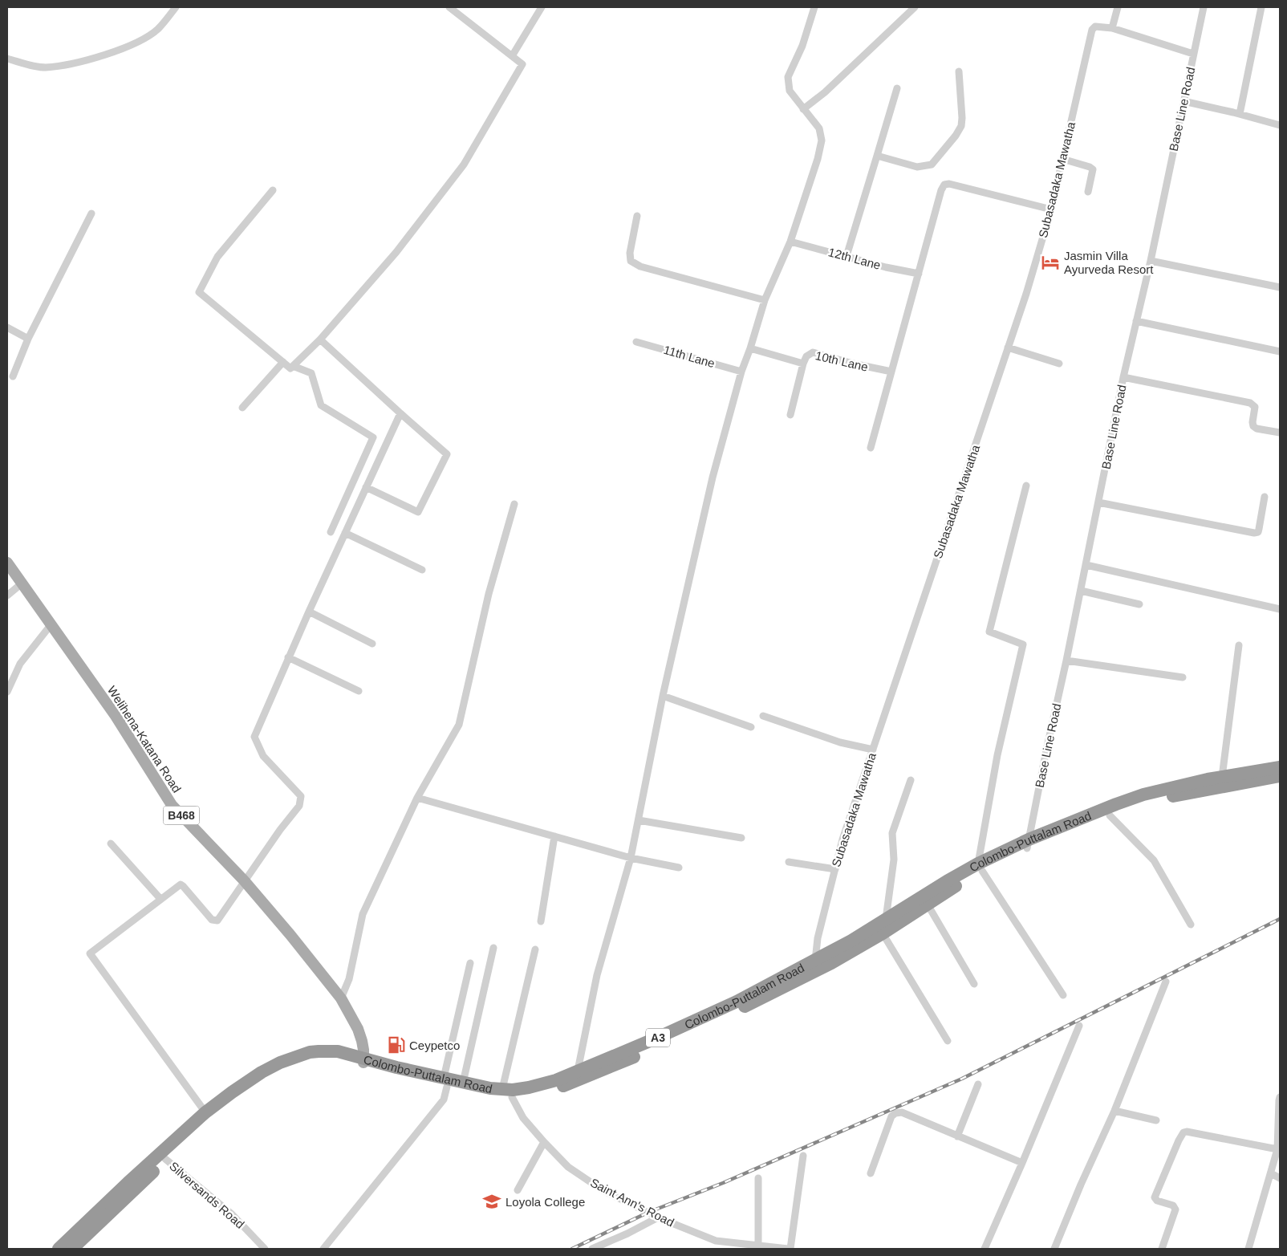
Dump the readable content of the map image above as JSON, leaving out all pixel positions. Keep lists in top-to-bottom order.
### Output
{
  "streets": {
    "highway": ["Colombo-Puttalam Road", "A3"],
    "main road": ["Welihena-Katana Road", "B468"],
    "street": [
      "Base Line Road",
      "Subasadaka Mawatha",
      "12th Lane",
      "11th Lane",
      "10th Lane",
      "Silversands Road",
      "Saint Ann's Road"
    ]
  },
  "crossings": [
    ["Base Line Road", "Colombo-Puttalam Road"],
    ["Subasadaka Mawatha", "Colombo-Puttalam Road"],
    ["Welihena-Katana Road", "Colombo-Puttalam Road"],
    ["Colombo-Puttalam Road", "Silversands Road"],
    ["Colombo-Puttalam Road", "Saint Ann's Road"]
  ],
  "places": {
    "hotel": ["Jasmin Villa Ayurveda Resort"],
    "fuel station": ["Ceypetco"],
    "school or university": ["Loyola College"]
  }
}
